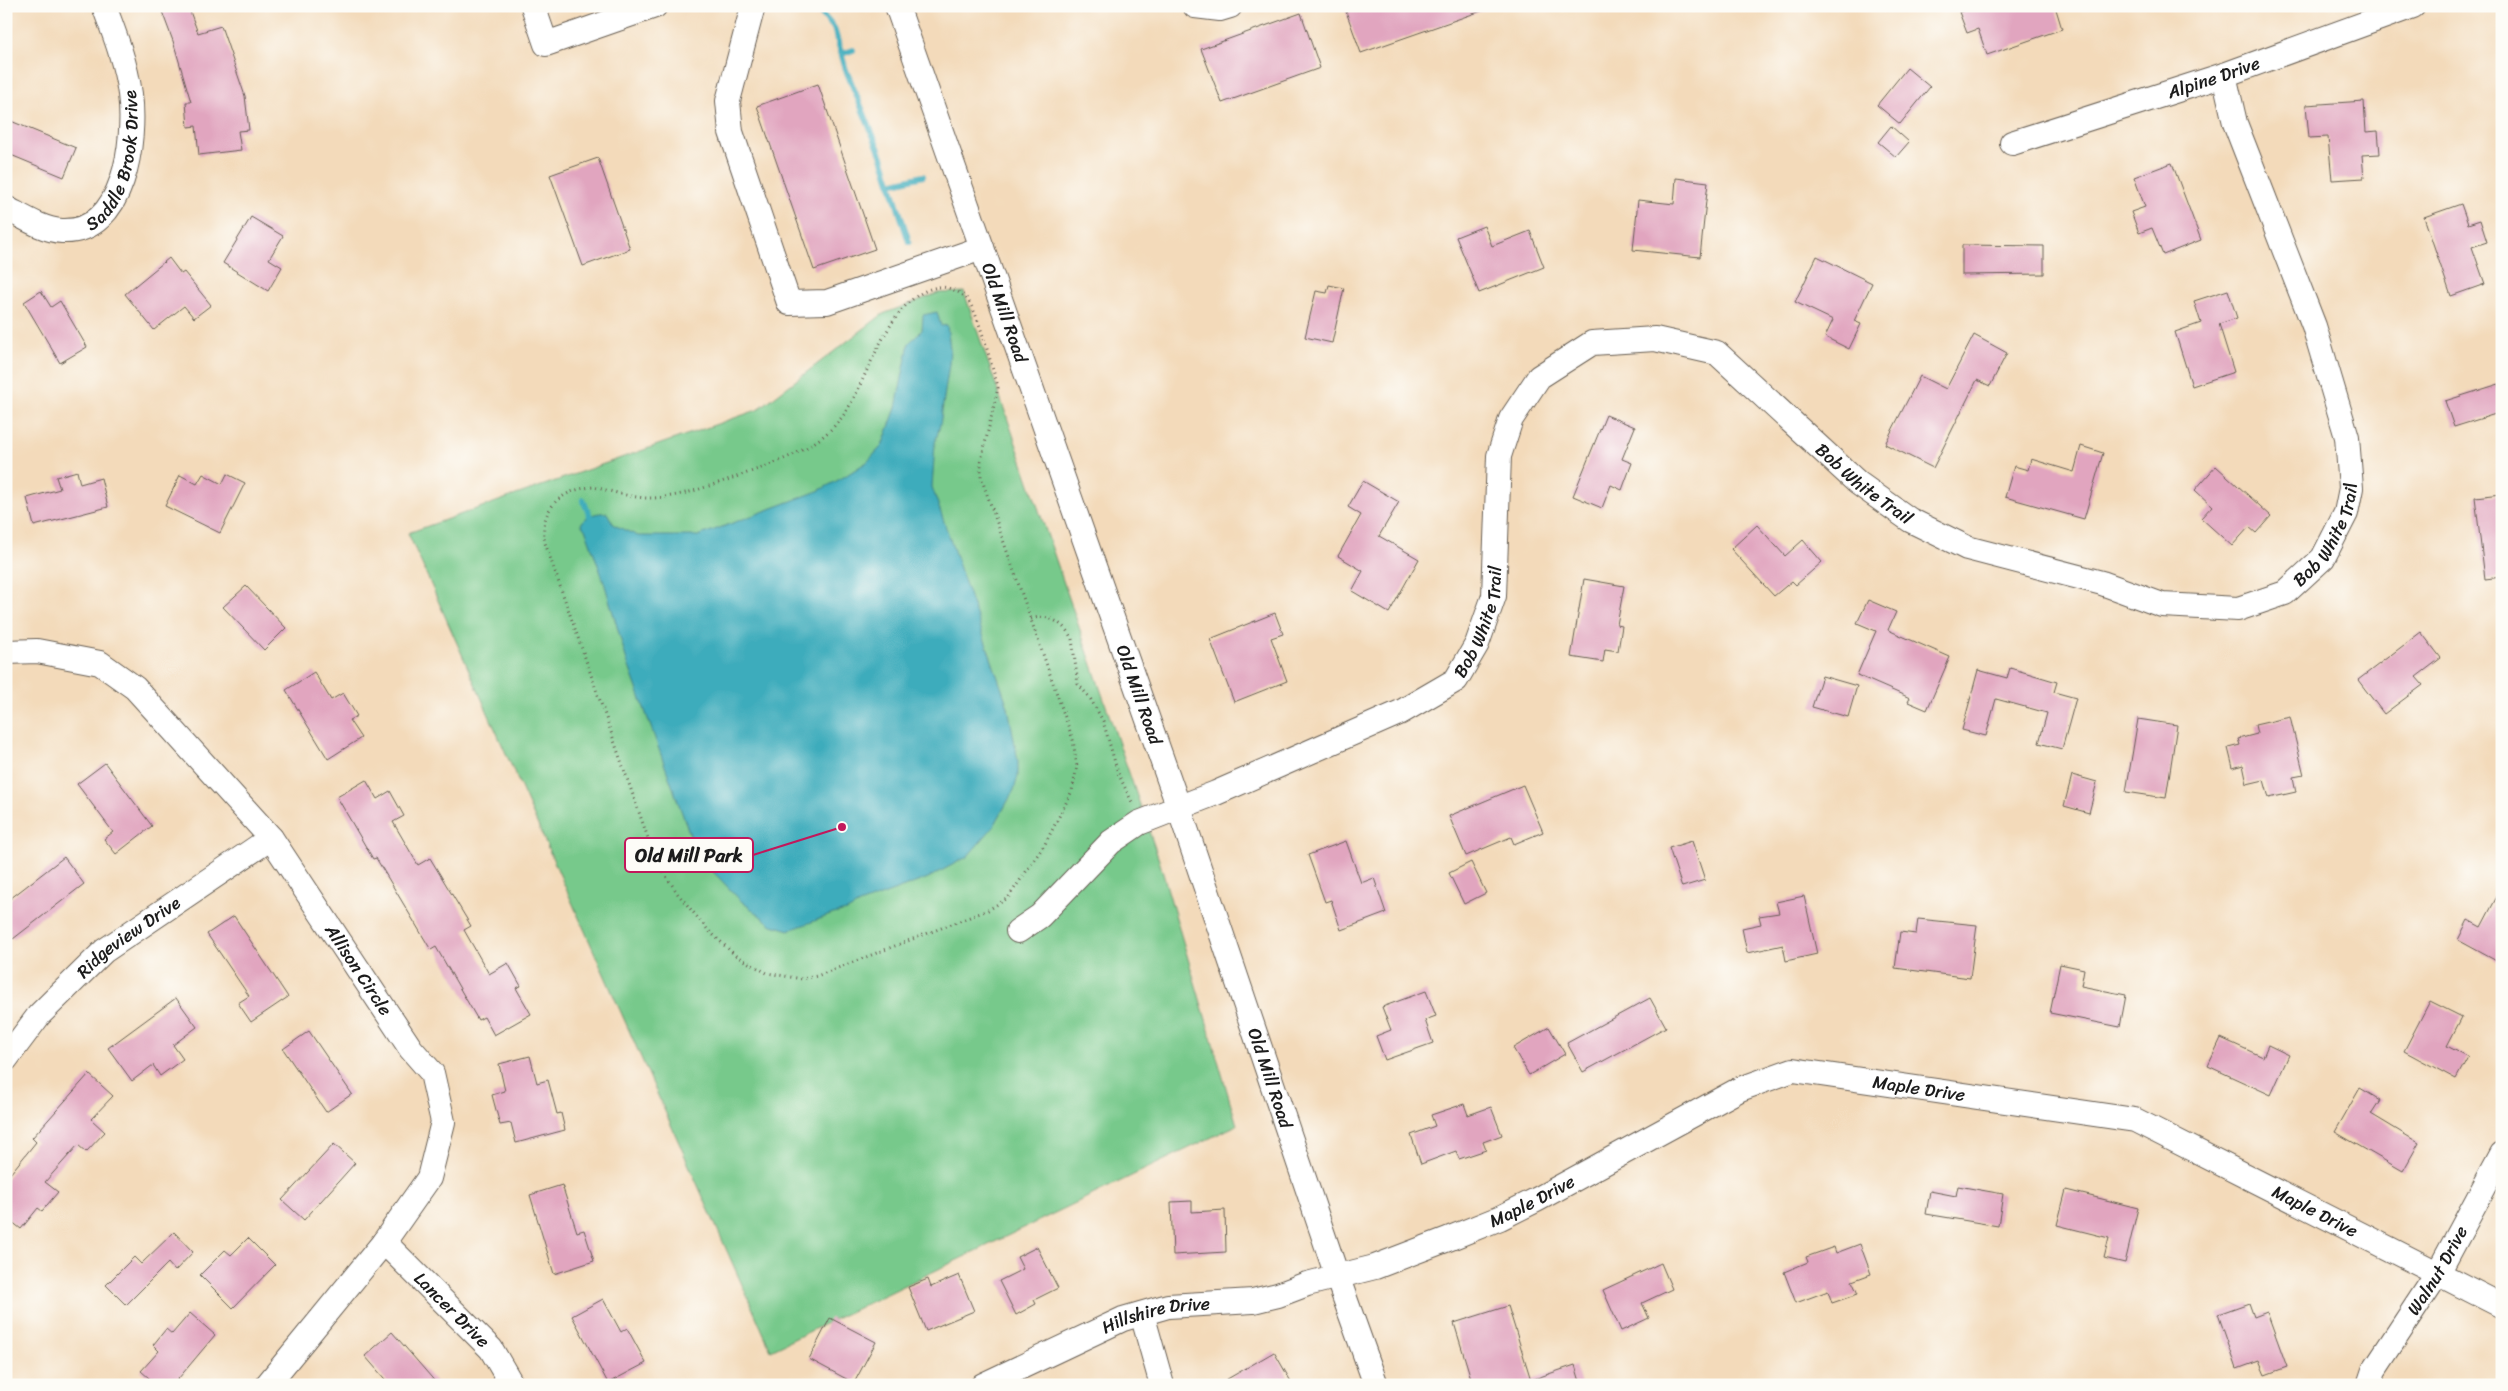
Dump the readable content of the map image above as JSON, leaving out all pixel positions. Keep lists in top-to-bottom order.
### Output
{
  "streets": {
    "street": [
      "Alpine Drive",
      "Saddle Brook Drive",
      "Old Mill Road",
      "Bob White Trail",
      "Ridgeview Drive",
      "Allison Circle",
      "Maple Drive",
      "Walnut Drive",
      "Lancer Drive",
      "Hillshire Drive"
    ]
  },
  "crossings": [
    ["Alpine Drive", "Bob White Trail"],
    ["Old Mill Road", "Bob White Trail"],
    ["Old Mill Road", "Maple Drive"],
    ["Old Mill Road", "Hillshire Drive"],
    ["Ridgeview Drive", "Allison Circle"],
    ["Allison Circle", "Lancer Drive"],
    ["Maple Drive", "Walnut Drive"],
    ["Maple Drive", "Hillshire Drive"]
  ],
  "places": ["Old Mill Park"]
}
